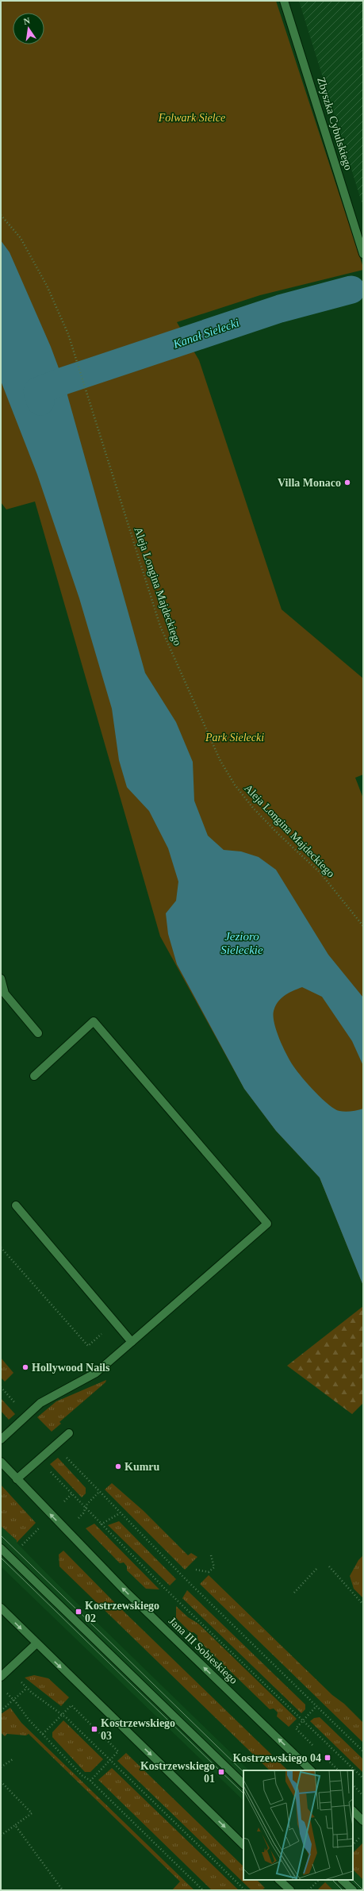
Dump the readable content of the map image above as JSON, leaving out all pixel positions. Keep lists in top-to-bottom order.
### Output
{
  "streets": {
    "main road": ["Zbyszka Cybulskiego", "Jana III Sobieskiego"],
    "path": ["Aleja Longina Majdeckiego"]
  },
  "water": ["Kanał Sielecki", "Jezioro Sieleckie"],
  "parks": ["Folwark Sielce", "Park Sielecki"],
  "places": {
    "other": ["Villa Monaco", "Hollywood Nails", "Kumru"],
    "transit": [
      "Kostrzewskiego 02",
      "Kostrzewskiego 03",
      "Kostrzewskiego 04",
      "Kostrzewskiego 01"
    ]
  },
  "north": "top"
}
